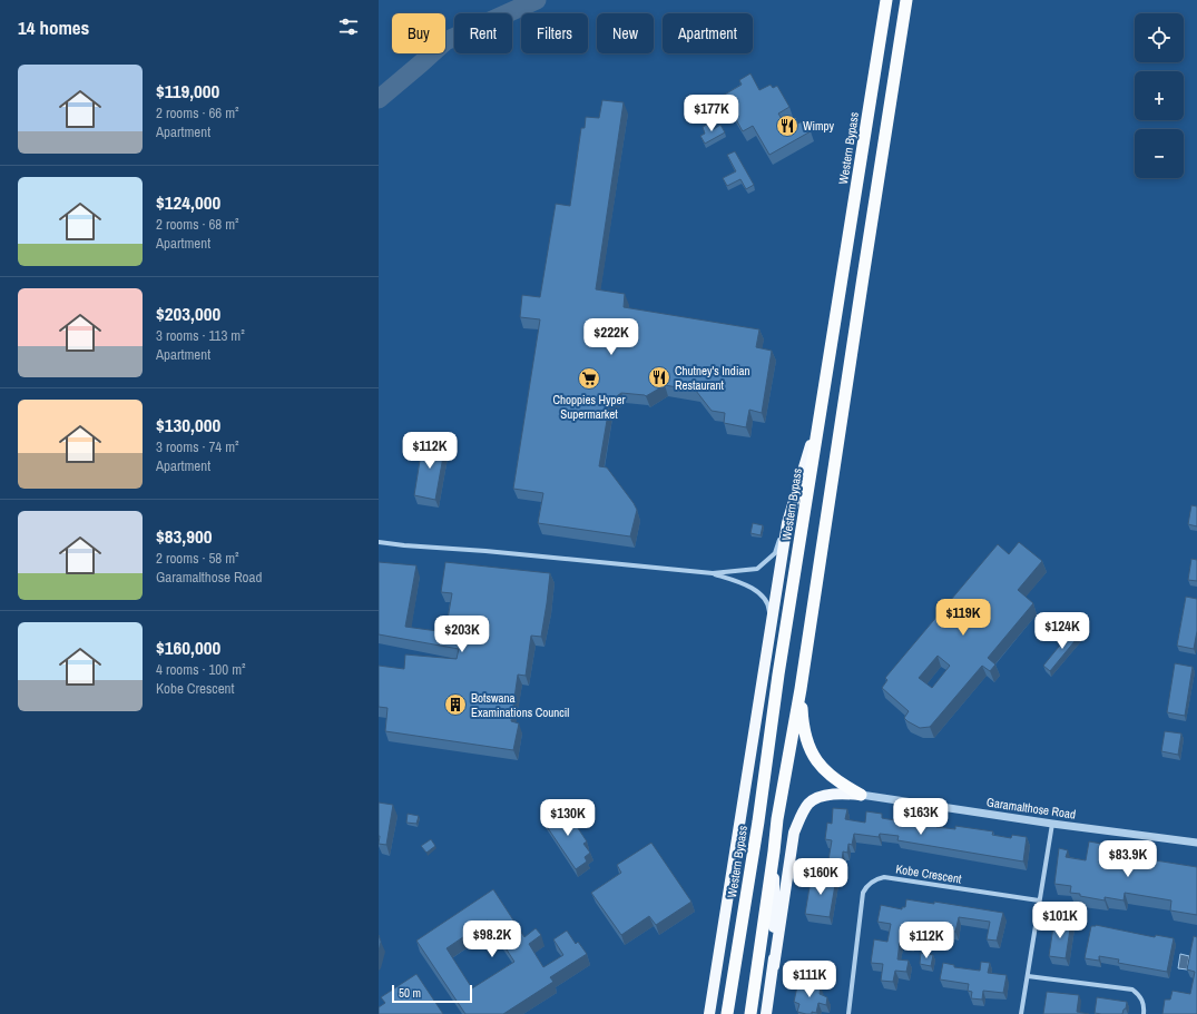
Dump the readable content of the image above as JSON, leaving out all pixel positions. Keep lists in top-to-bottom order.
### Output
{
  "streets": {
    "highway": ["Western Bypass"],
    "street": ["Garamalthose Road", "Kobe Crescent"]
  },
  "places": {
    "restaurant": ["Wimpy", "Chutney's Indian Restaurant"],
    "supermarket": ["Choppies Hyper Supermarket"],
    "building": ["Botswana Examinations Council"]
  },
  "scale_bar": "50 m",
  "page": {
    "heading": "14 homes",
    "map_buttons": ["+", "−"],
    "chip": [
      "Buy",
      "Rent",
      "Filters",
      "New",
      "Apartment"
    ],
    "list": [
      {
        "name": "$119,000",
        "note": "2 rooms · 66 m² · Apartment"
      },
      {
        "name": "$124,000",
        "note": "2 rooms · 68 m² · Apartment"
      },
      {
        "name": "$203,000",
        "note": "3 rooms · 113 m² · Apartment"
      },
      {
        "name": "$130,000",
        "note": "3 rooms · 74 m² · Apartment"
      },
      {
        "name": "$83,900",
        "note": "2 rooms · 58 m² · Garamalthose Road"
      },
      {
        "name": "$160,000",
        "note": "4 rooms · 100 m² · Kobe Crescent"
      }
    ],
    "price": [
      "$177K",
      "$222K",
      "$112K",
      "$119K",
      "$124K",
      "$203K",
      "$163K",
      "$130K",
      "$83.9K",
      "$160K",
      "$101K",
      "$98.2K",
      "$112K",
      "$111K"
    ],
    "scale": "50 m"
  }
}
